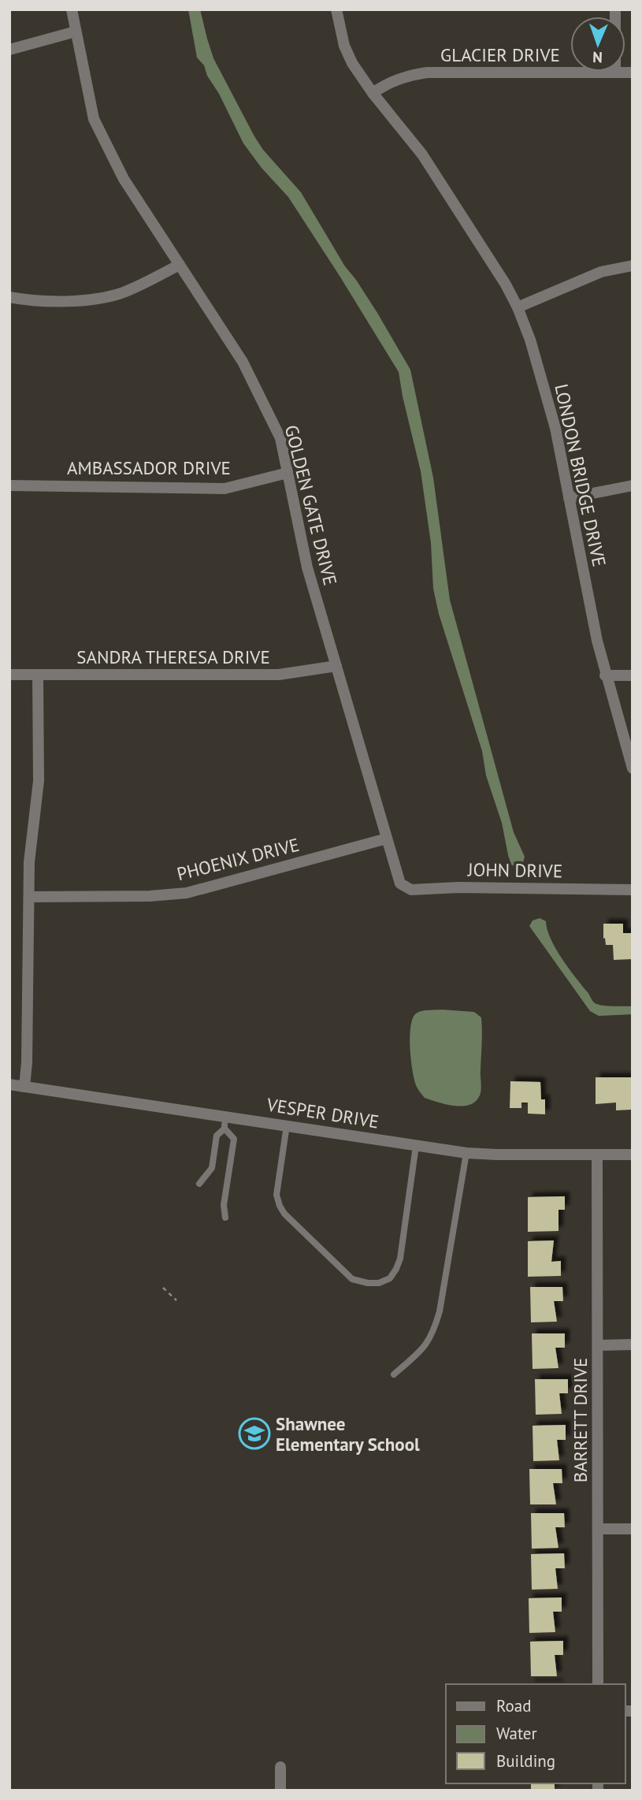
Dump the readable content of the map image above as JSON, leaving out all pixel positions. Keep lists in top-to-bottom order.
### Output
{
  "streets": {
    "street": [
      "GLACIER DRIVE",
      "AMBASSADOR DRIVE",
      "LONDON BRIDGE DRIVE",
      "GOLDEN GATE DRIVE",
      "SANDRA THERESA DRIVE",
      "PHOENIX DRIVE",
      "JOHN DRIVE",
      "VESPER DRIVE",
      "BARRETT DRIVE"
    ]
  },
  "crossings": [
    ["GLACIER DRIVE", "LONDON BRIDGE DRIVE"],
    ["AMBASSADOR DRIVE", "GOLDEN GATE DRIVE"],
    ["GOLDEN GATE DRIVE", "SANDRA THERESA DRIVE"],
    ["GOLDEN GATE DRIVE", "PHOENIX DRIVE"],
    ["GOLDEN GATE DRIVE", "JOHN DRIVE"],
    ["VESPER DRIVE", "BARRETT DRIVE"]
  ],
  "places": {
    "school or university": ["Shawnee Elementary School"]
  },
  "legend": ["Road", "Water", "Building"],
  "north": "bottom"
}
